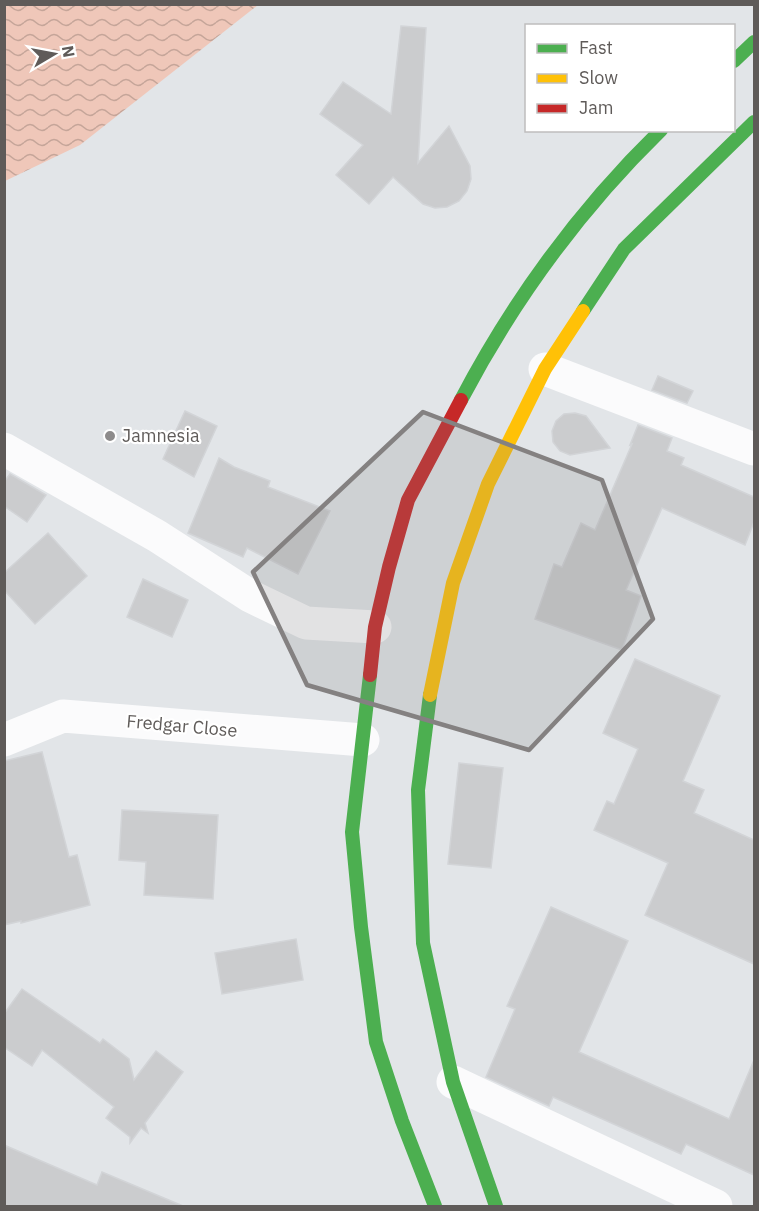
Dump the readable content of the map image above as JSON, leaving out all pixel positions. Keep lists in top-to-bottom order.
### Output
{
  "streets": {
    "street": ["Fredgar Close"]
  },
  "places": ["Jamnesia"],
  "legend": ["Fast", "Slow", "Jam"],
  "north": "right"
}
